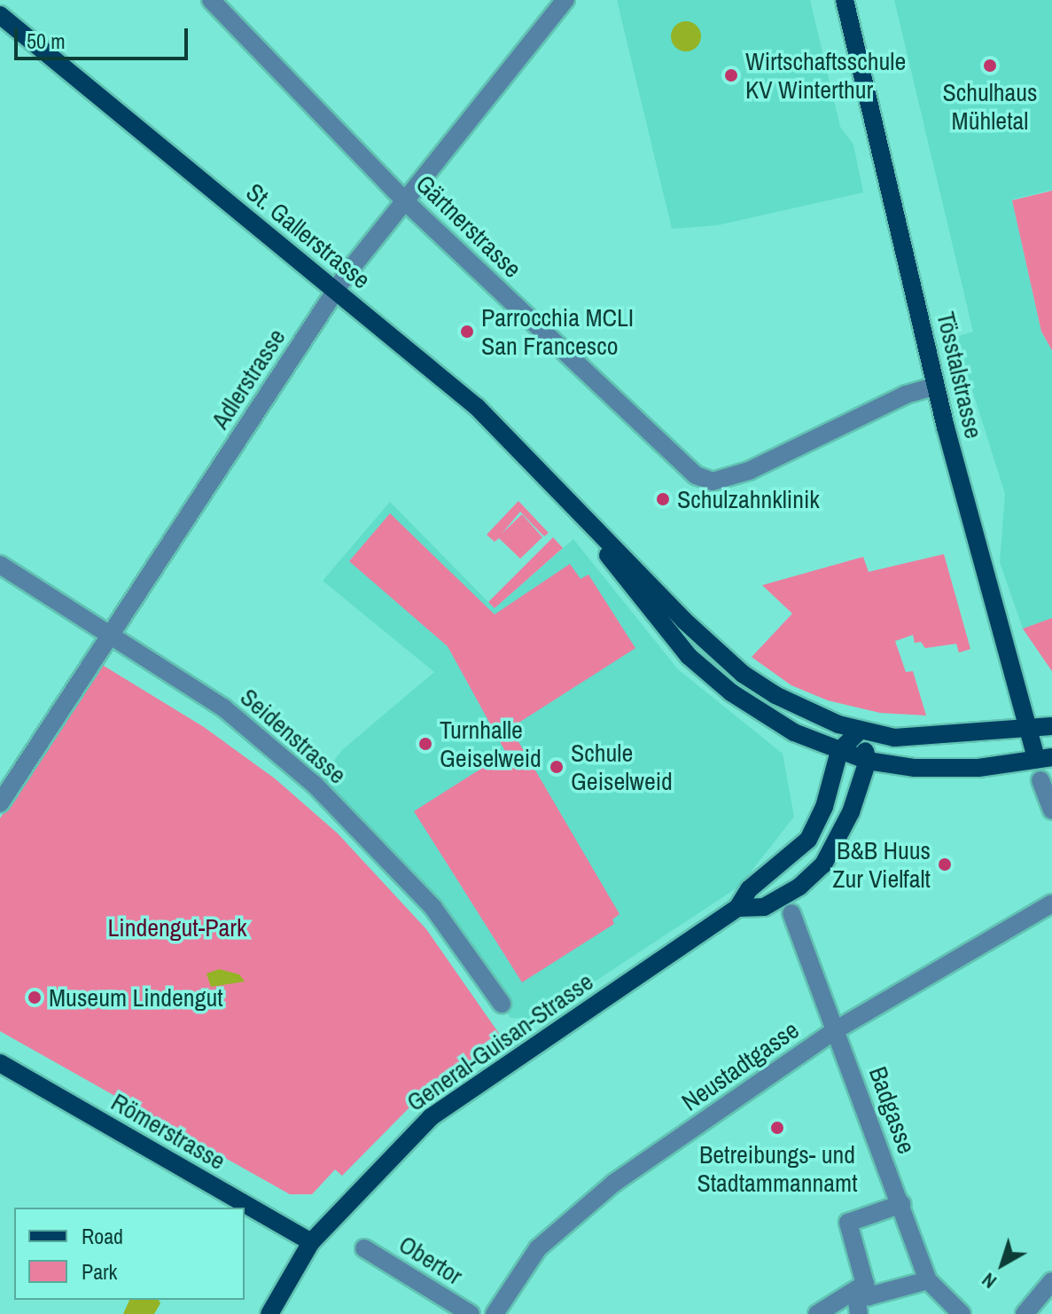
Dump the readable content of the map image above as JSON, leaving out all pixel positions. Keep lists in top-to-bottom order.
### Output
{
  "streets": {
    "main road": [
      "St. Gallerstrasse",
      "Tösstalstrasse",
      "General-Guisan-Strasse",
      "Römerstrasse"
    ],
    "street": [
      "Gärtnerstrasse",
      "Adlerstrasse",
      "Seidenstrasse",
      "Neustadtgasse",
      "Badgasse",
      "Obertor"
    ]
  },
  "crossings": [
    ["Gärtnerstrasse", "Tösstalstrasse"],
    ["Gärtnerstrasse", "Adlerstrasse"],
    ["St. Gallerstrasse", "Adlerstrasse"],
    ["St. Gallerstrasse", "General-Guisan-Strasse"],
    ["Adlerstrasse", "Seidenstrasse"],
    ["General-Guisan-Strasse", "Römerstrasse"],
    ["Neustadtgasse", "Badgasse"]
  ],
  "parks": ["Lindengut-Park"],
  "places": [
    "Schulhaus Mühletal",
    "Wirtschaftsschule KV Winterthur",
    "Parrocchia MCLI San Francesco",
    "Schulzahnklinik",
    "Turnhalle Geiselweid",
    "Schule Geiselweid",
    "B&B Huus Zur Vielfalt",
    "Museum Lindengut",
    "Betreibungs- und Stadtammannamt"
  ],
  "legend": ["Road", "Park"],
  "scale_bar": "50 m",
  "north": "bottom left"
}
